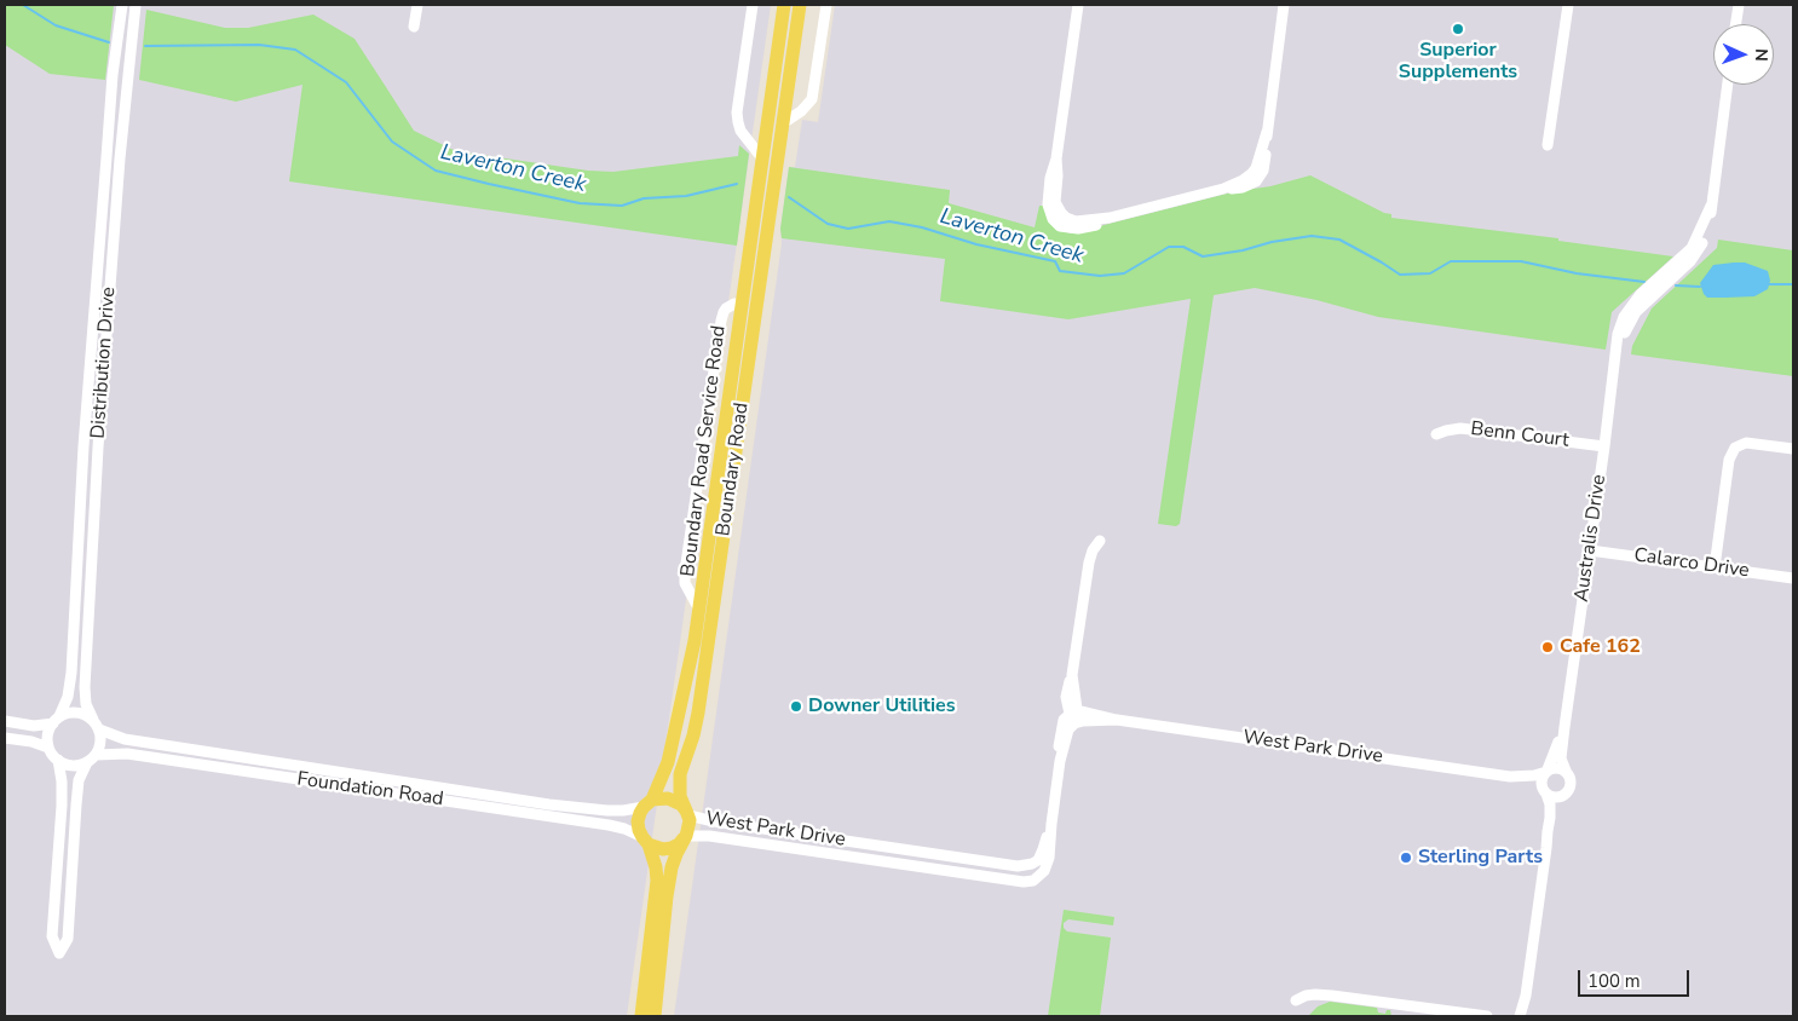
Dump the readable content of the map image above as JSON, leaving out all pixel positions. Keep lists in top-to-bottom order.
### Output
{
  "streets": {
    "main road": ["Boundary Road"],
    "street": [
      "Distribution Drive",
      "Benn Court",
      "Boundary Road Service Road",
      "Australis Drive",
      "Calarco Drive",
      "West Park Drive",
      "Foundation Road"
    ]
  },
  "crossings": [
    ["Distribution Drive", "Foundation Road"],
    ["Benn Court", "Australis Drive"],
    ["Boundary Road Service Road", "Boundary Road"],
    ["Boundary Road", "West Park Drive"],
    ["Boundary Road", "Foundation Road"],
    ["Australis Drive", "Calarco Drive"],
    ["Australis Drive", "West Park Drive"],
    ["West Park Drive", "Foundation Road"]
  ],
  "water": ["Laverton Creek"],
  "places": [
    "Superior Supplements",
    "Cafe 162",
    "Downer Utilities",
    "Sterling Parts"
  ],
  "scale_bar": "100 m",
  "north": "right"
}
